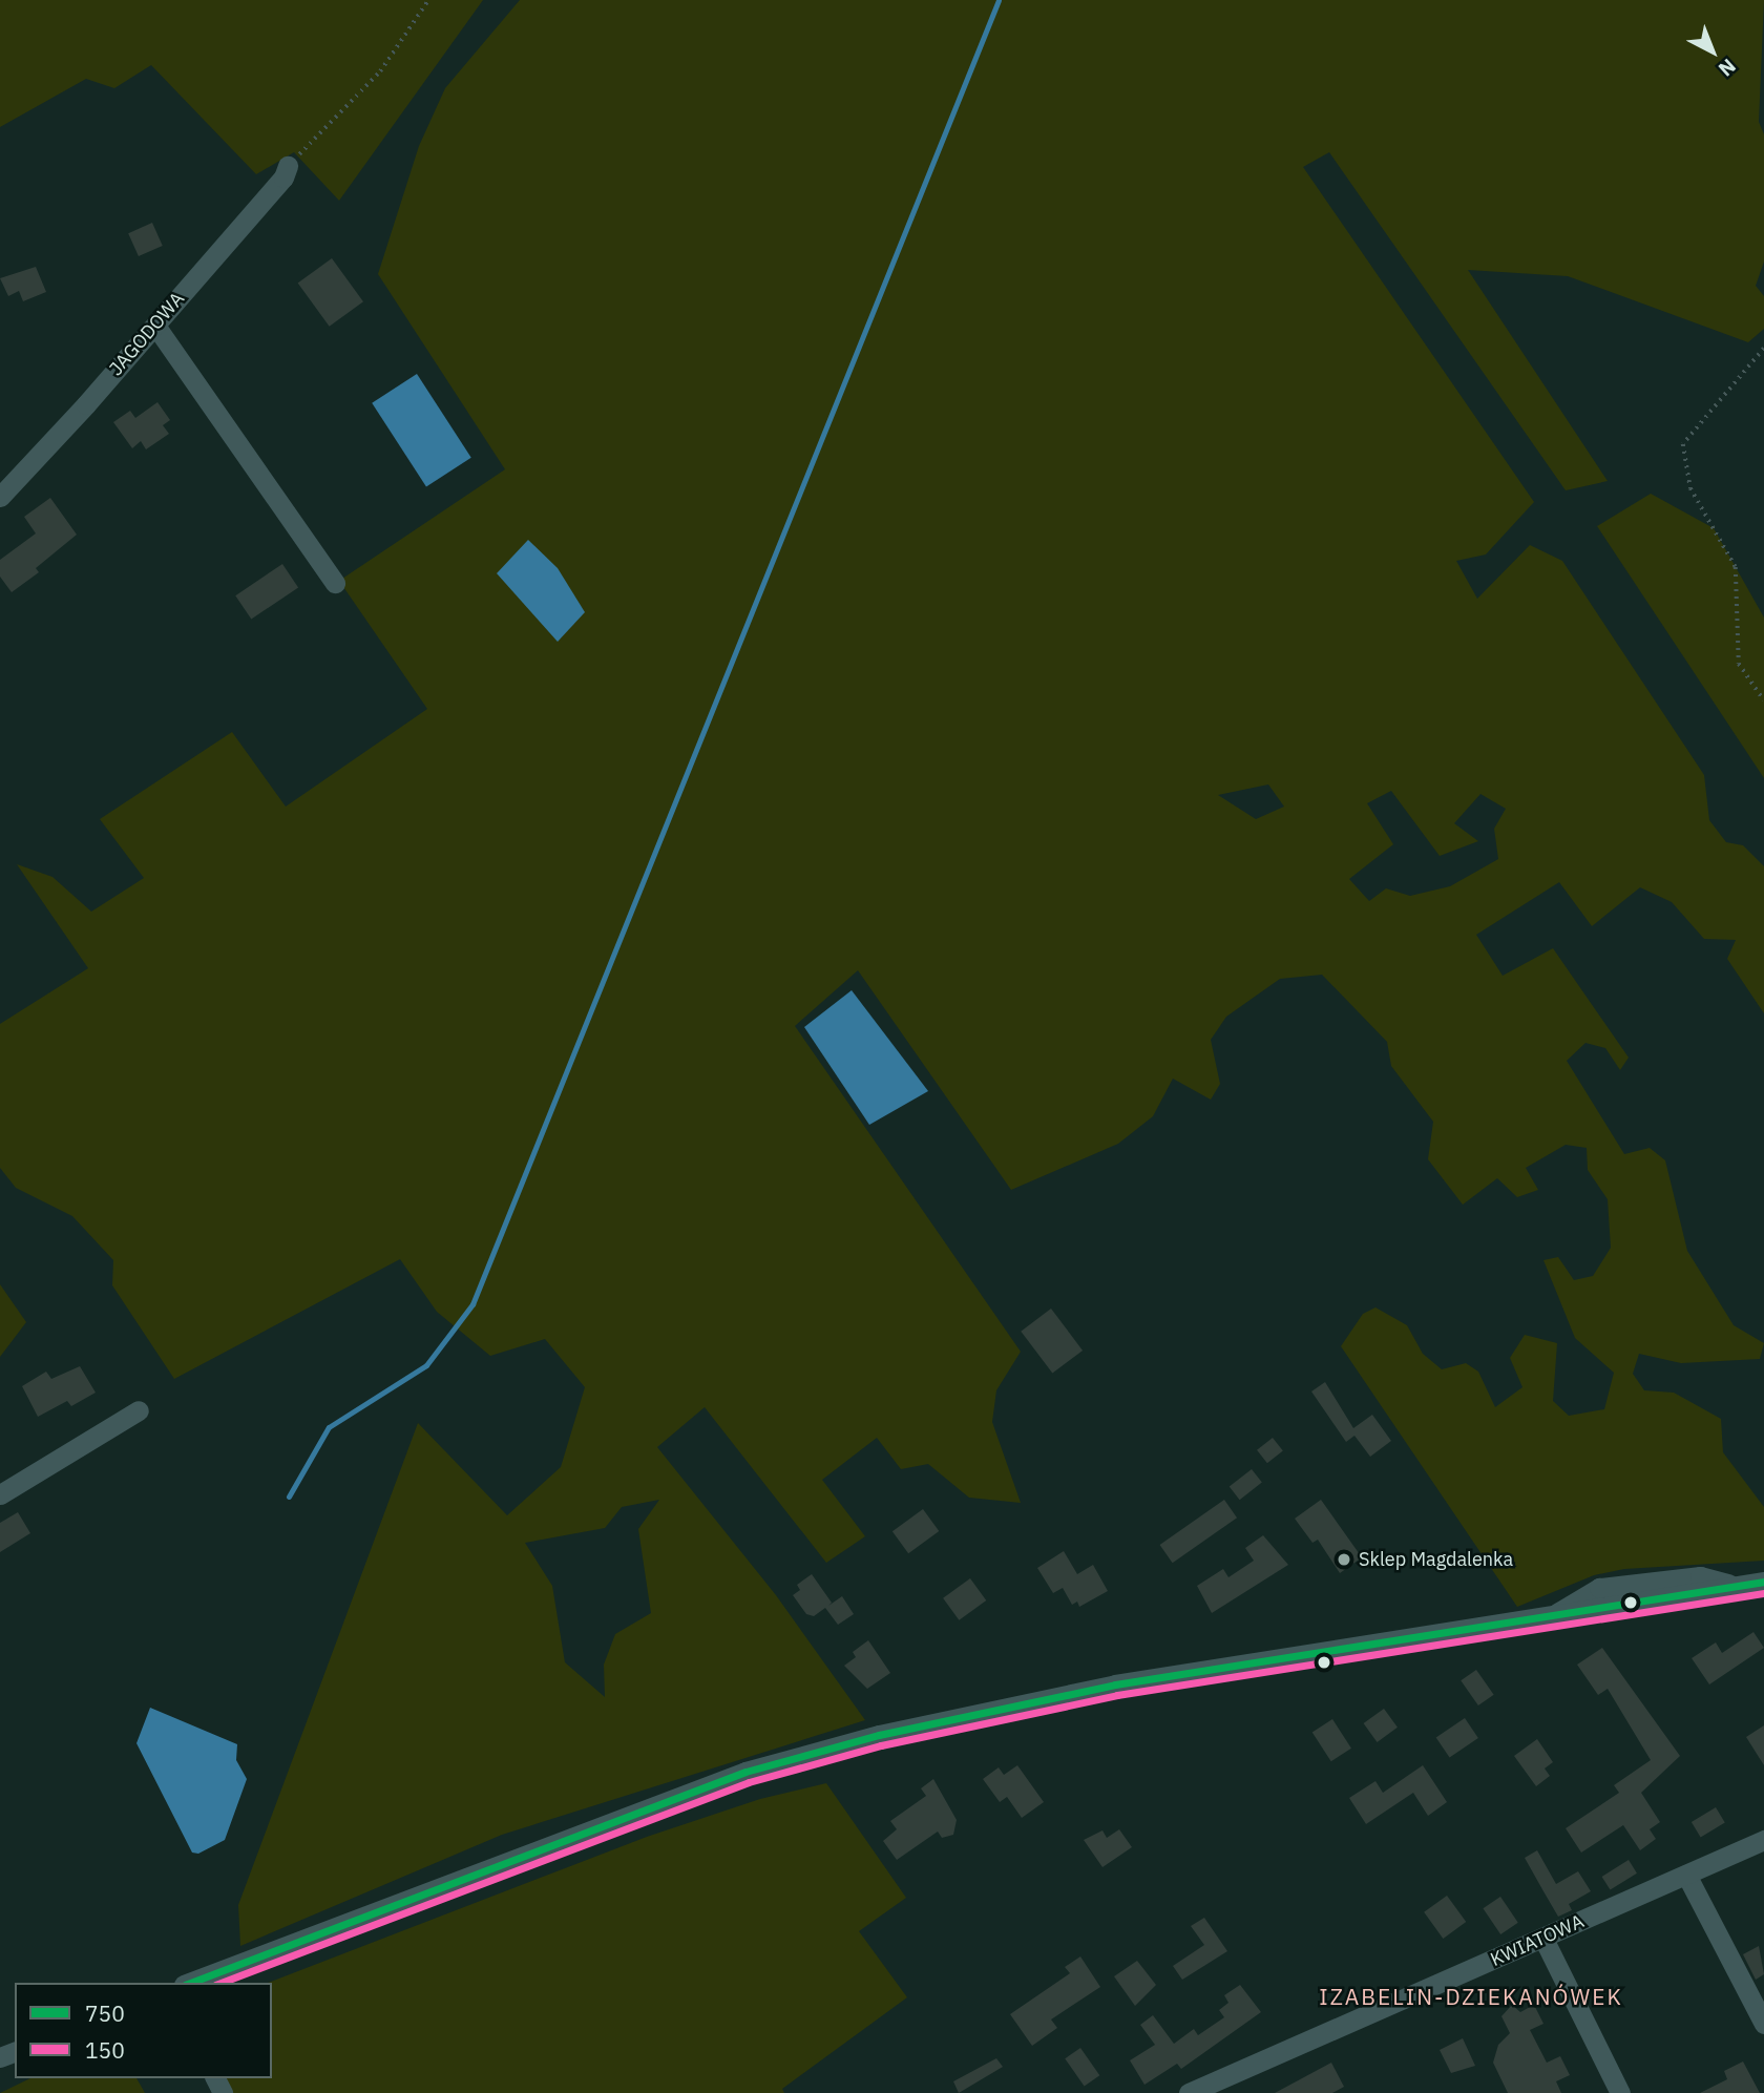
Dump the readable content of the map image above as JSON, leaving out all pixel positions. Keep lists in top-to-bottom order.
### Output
{
  "streets": {
    "street": ["JAGODOWA", "KWIATOWA"]
  },
  "districts": ["IZABELIN-DZIEKANÓWEK"],
  "places": ["Sklep Magdalenka"],
  "lines": ["transit line 750", "transit line 150"],
  "legend": ["750", "150"],
  "north": "bottom right"
}
